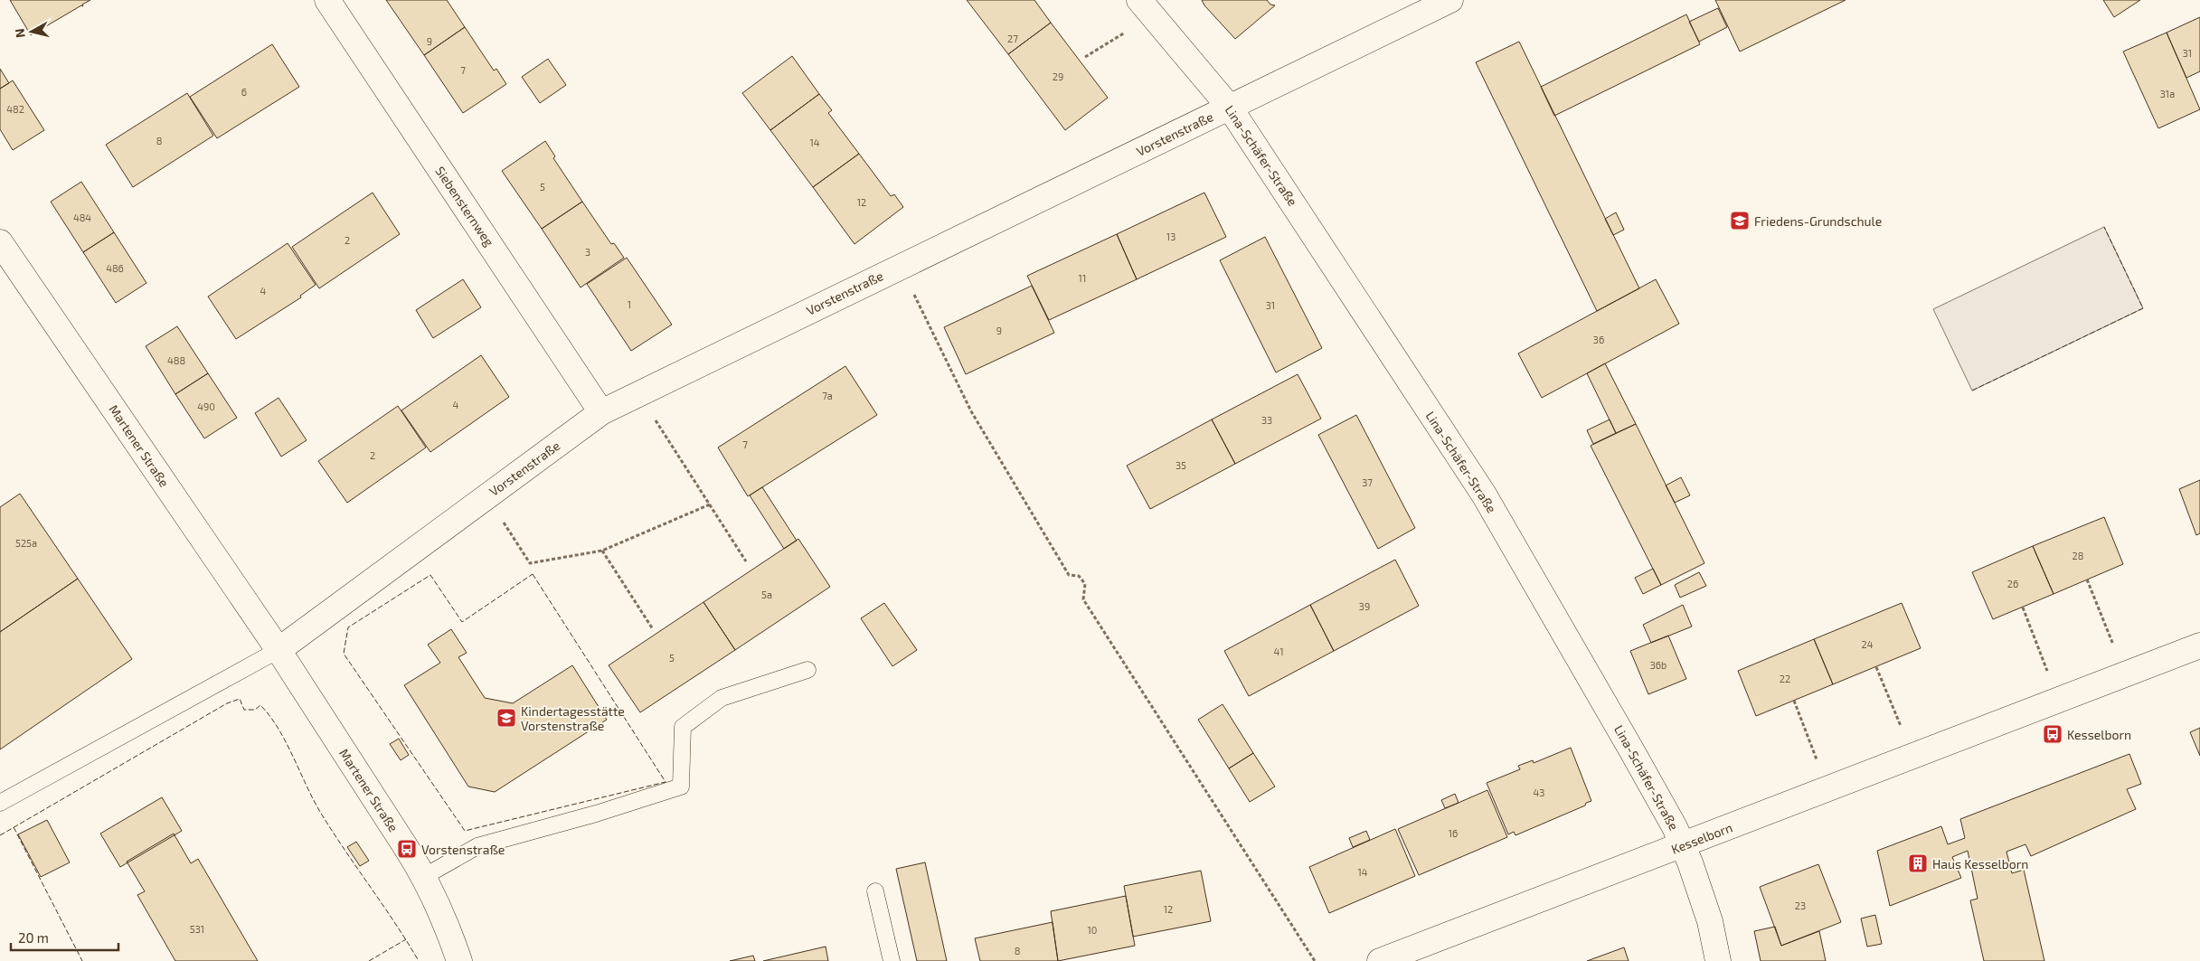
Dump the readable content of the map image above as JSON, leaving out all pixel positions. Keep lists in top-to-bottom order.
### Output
{
  "streets": {
    "street": [
      "Vorstenstraße",
      "Lina-Schäfer-Straße",
      "Siebensternweg",
      "Martener Straße",
      "Kesselborn"
    ]
  },
  "crossings": [
    ["Vorstenstraße", "Lina-Schäfer-Straße"],
    ["Vorstenstraße", "Siebensternweg"],
    ["Vorstenstraße", "Martener Straße"],
    ["Lina-Schäfer-Straße", "Kesselborn"]
  ],
  "places": {
    "school or university": ["Friedens-Grundschule", "Kindertagesstätte Vorstenstraße"],
    "bus stop": ["Kesselborn", "Vorstenstraße"],
    "building": ["Haus Kesselborn"]
  },
  "house_numbers": [
    "27",
    "9",
    "31",
    "7",
    "29",
    "6",
    "31a",
    "482",
    "8",
    "14",
    "5",
    "12",
    "484",
    "13",
    "2",
    "3",
    "486",
    "11",
    "4",
    "1",
    "31",
    "9",
    "36",
    "488",
    "7a",
    "4",
    "490",
    "33",
    "7",
    "2",
    "35",
    "37",
    "525a",
    "28",
    "26",
    "5a",
    "39",
    "24",
    "41",
    "5",
    "36b",
    "22",
    "43",
    "16",
    "14",
    "23",
    "12",
    "531",
    "10",
    "8"
  ],
  "scale_bar": "20 m",
  "north": "left"
}
